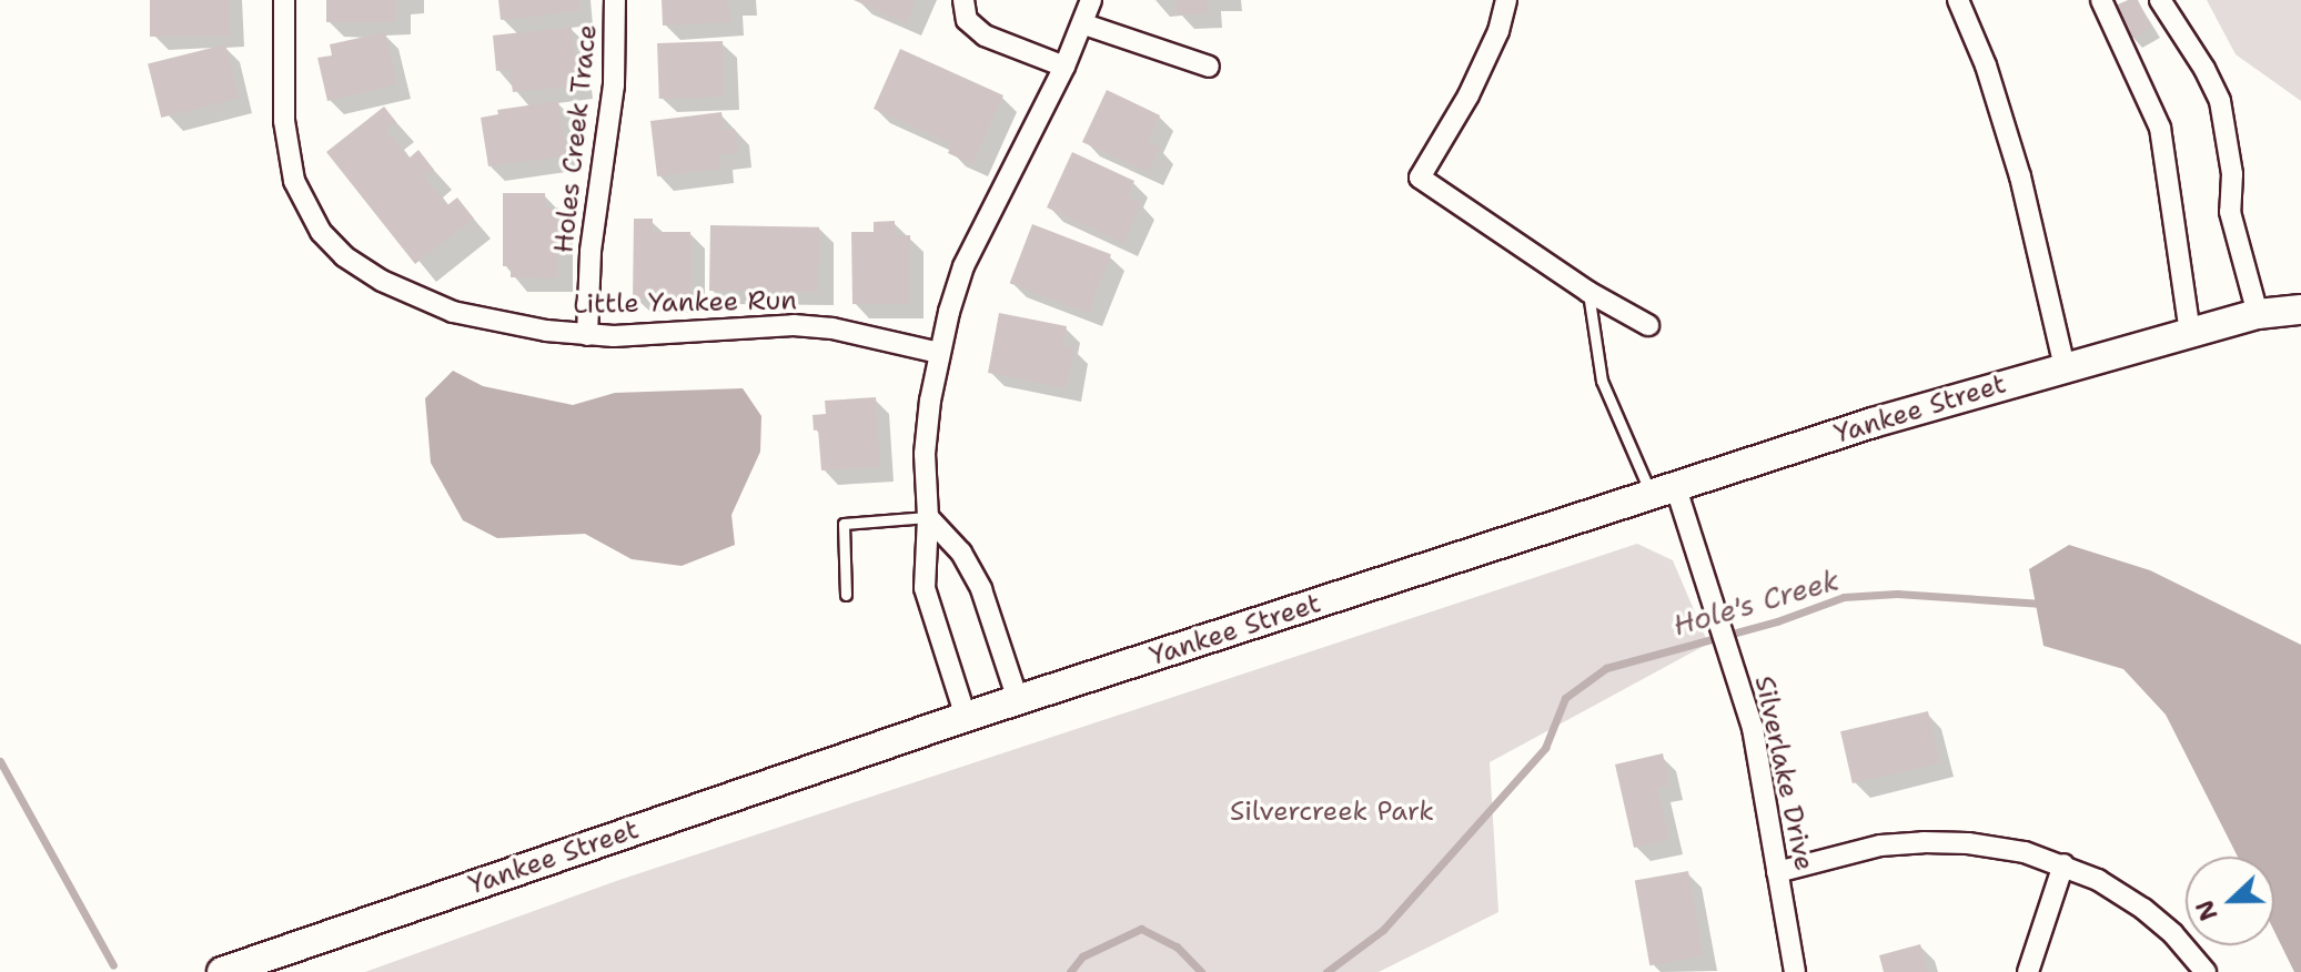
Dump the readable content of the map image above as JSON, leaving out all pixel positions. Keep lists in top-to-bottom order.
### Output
{
  "streets": {
    "street": [
      "Holes Creek Trace",
      "Little Yankee Run",
      "Yankee Street",
      "Silverlake Drive"
    ]
  },
  "crossings": [
    ["Holes Creek Trace", "Little Yankee Run"],
    ["Yankee Street", "Silverlake Drive"]
  ],
  "water": ["Hole's Creek"],
  "parks": ["Silvercreek Park"],
  "north": "left"
}
